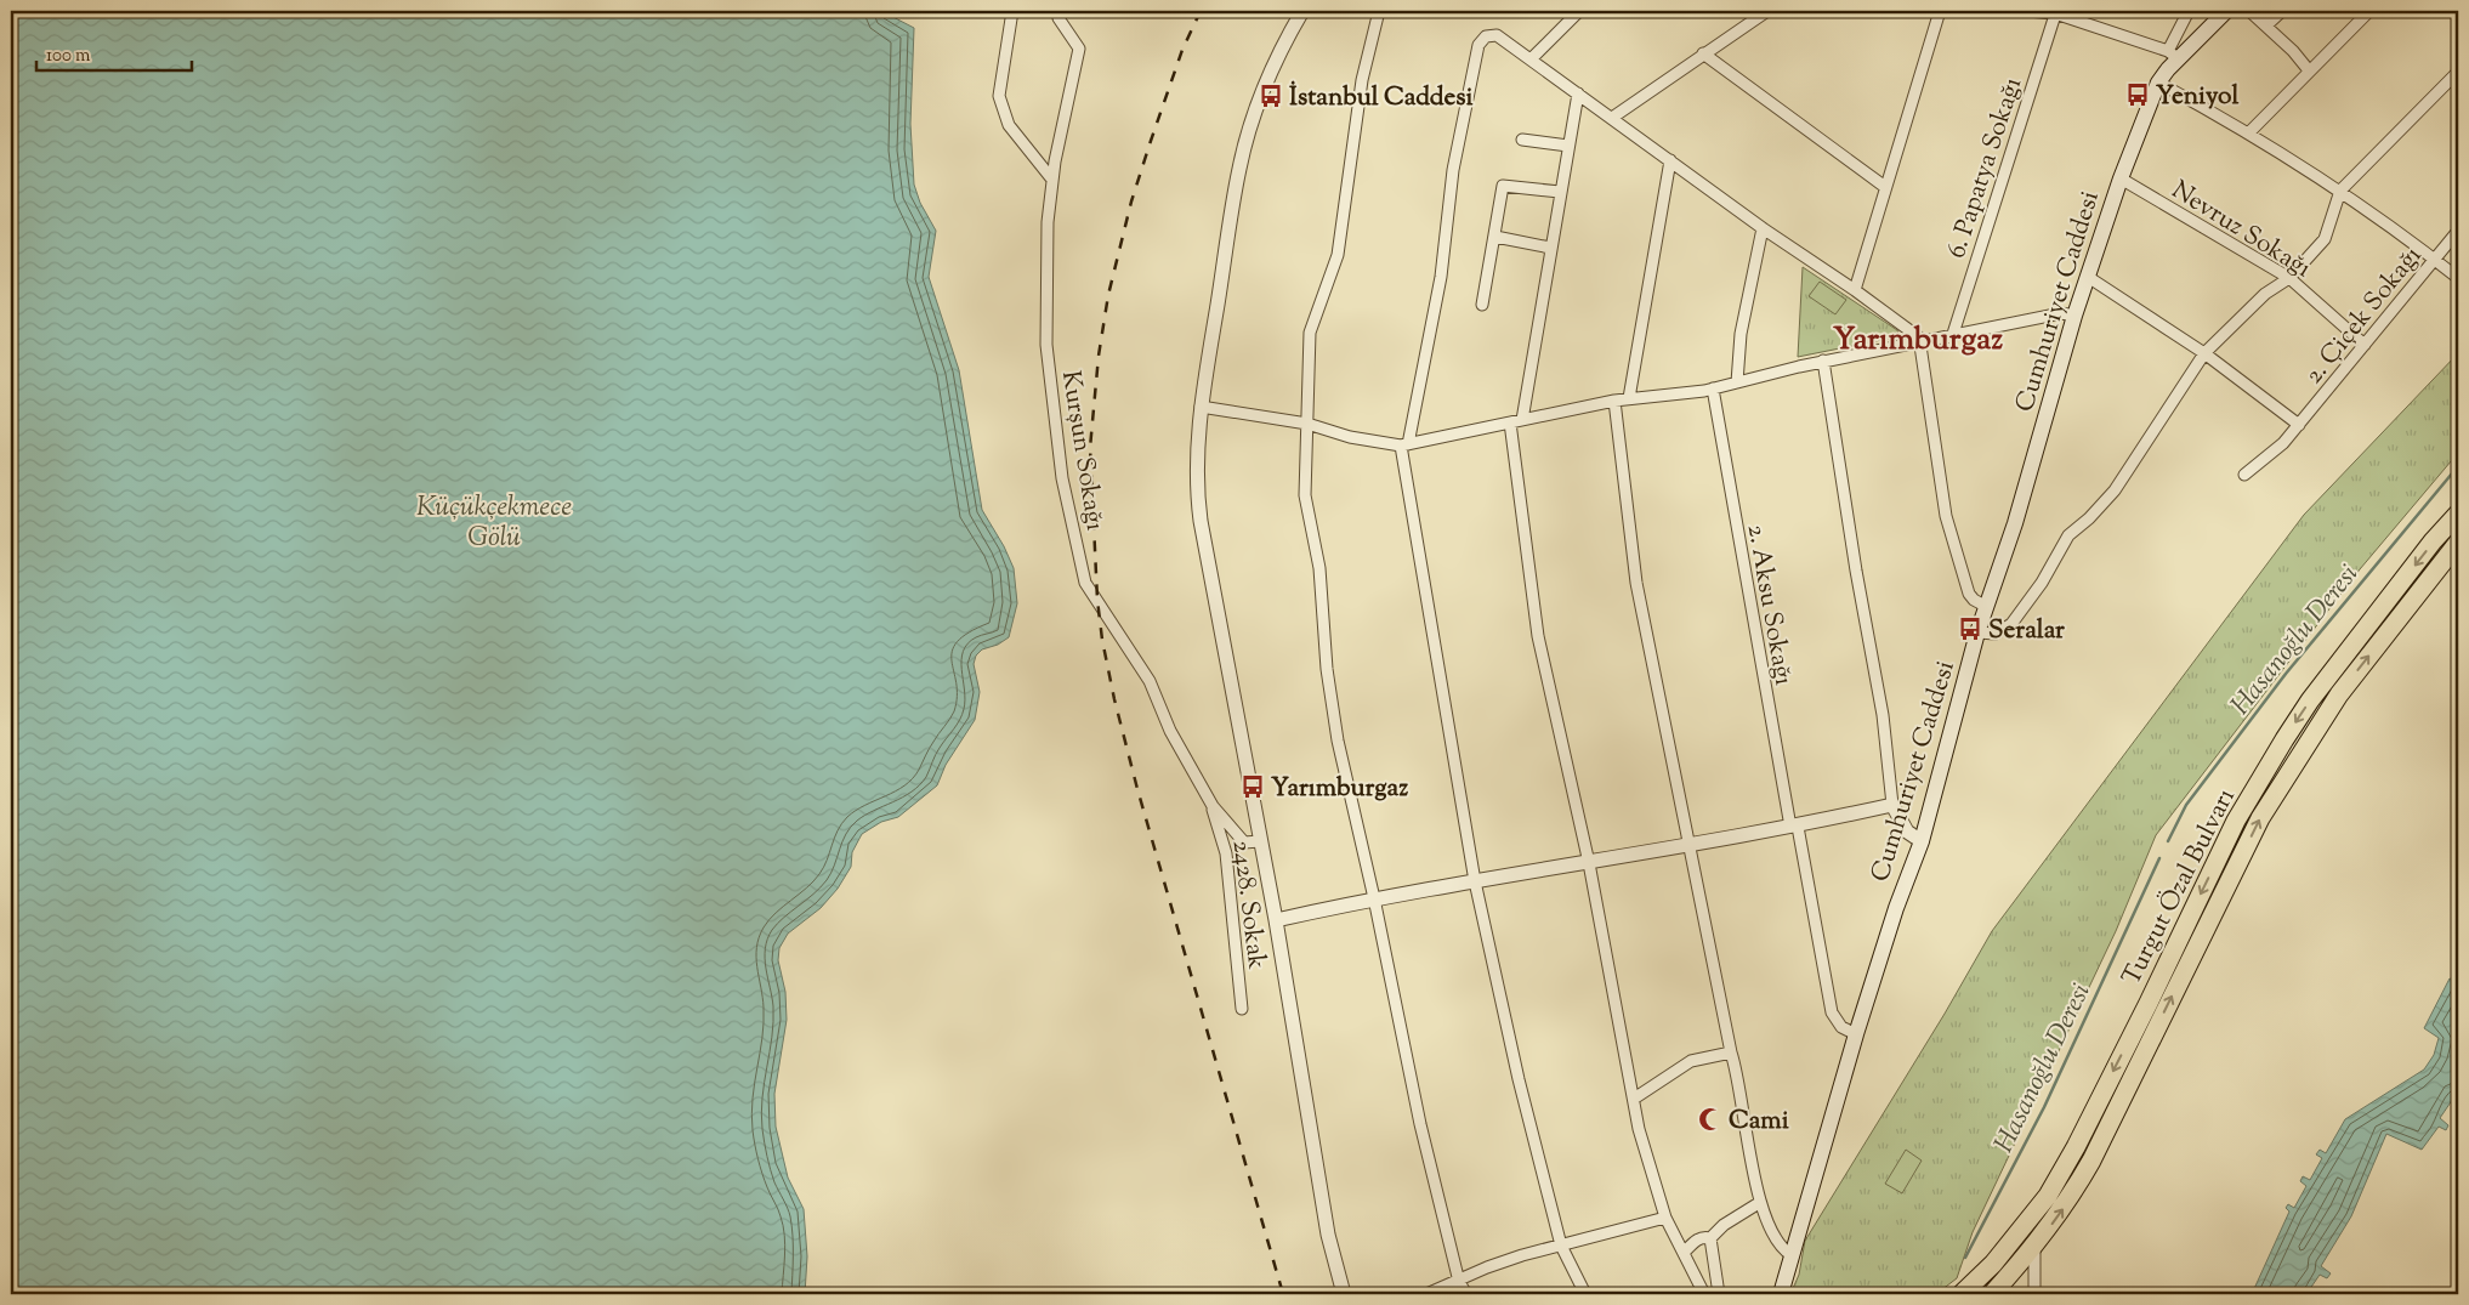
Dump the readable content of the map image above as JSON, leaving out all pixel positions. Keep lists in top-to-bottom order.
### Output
{
  "streets": {
    "main road": ["Cumhuriyet Caddesi", "Turgut Özal Bulvarı"],
    "street": [
      "6. Papatya Sokağı",
      "Nevruz Sokağı",
      "2. Çiçek Sokağı",
      "Kurşun Sokağı",
      "2. Aksu Sokağı",
      "2428. Sokak"
    ]
  },
  "crossings": [
    ["Nevruz Sokağı", "Cumhuriyet Caddesi"],
    ["Nevruz Sokağı", "2. Çiçek Sokağı"],
    ["Cumhuriyet Caddesi", "2. Aksu Sokağı"],
    ["Kurşun Sokağı", "2428. Sokak"]
  ],
  "districts": ["Yarımburgaz"],
  "water": ["Küçükçekmece Gölü", "Hasanoğlu Deresi"],
  "places": {
    "bus stop": [
      "Yeniyol",
      "İstanbul Caddesi",
      "Seralar",
      "Yarımburgaz"
    ],
    "mosque": ["Cami"]
  },
  "scale_bar": "100 m"
}
